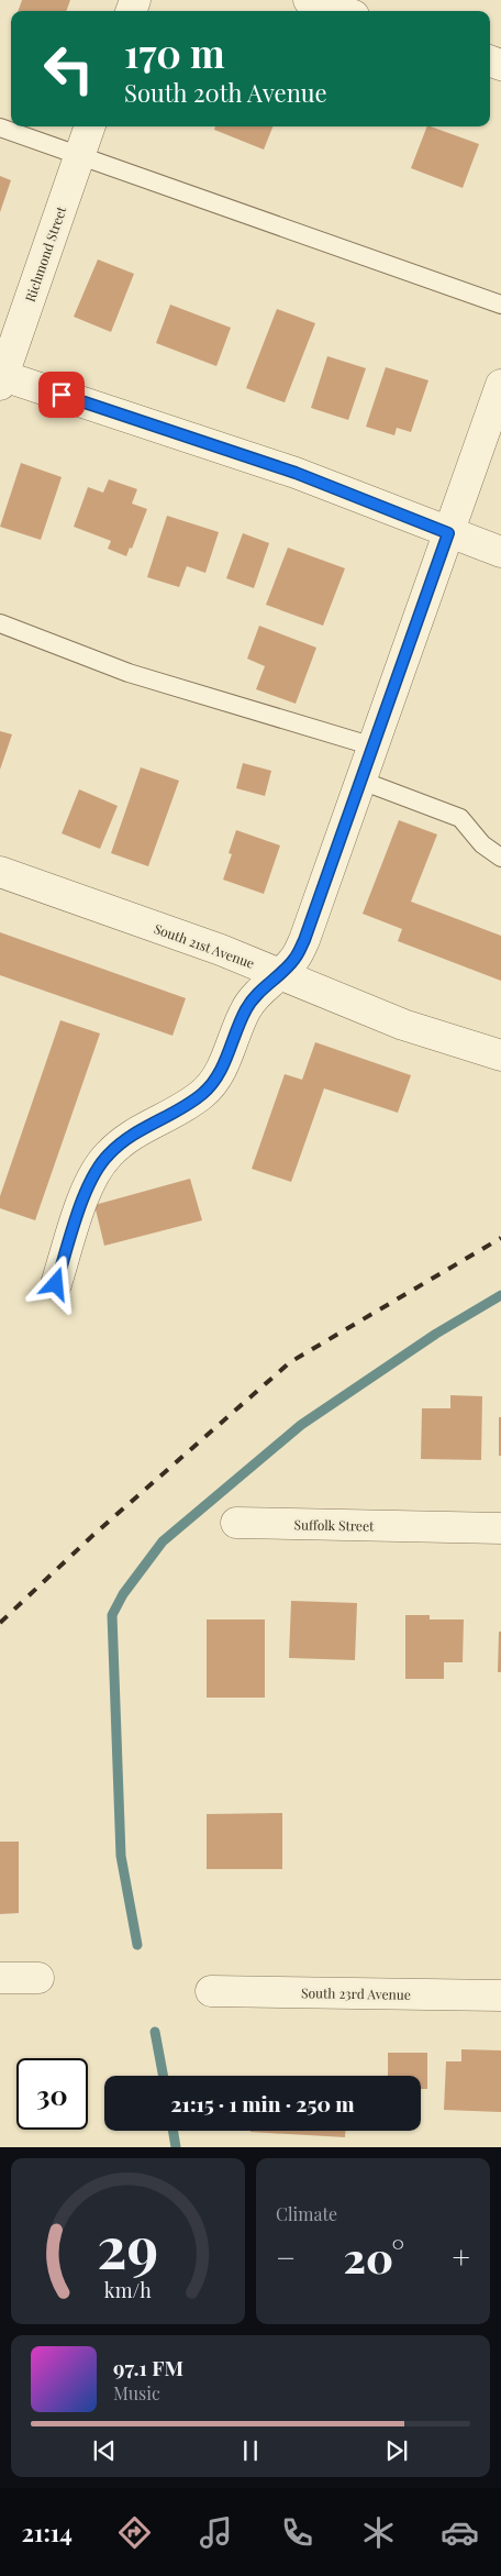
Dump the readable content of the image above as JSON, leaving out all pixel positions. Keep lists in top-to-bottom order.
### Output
{
  "streets": {
    "street": [
      "Richmond Street",
      "South 21st Avenue",
      "Suffolk Street",
      "South 23rd Avenue"
    ]
  },
  "page": {
    "turn": ["170 m", "South 20th Avenue"],
    "limit": "30",
    "trip": "21:15 · 1 min · 250 m",
    "tile": "Climate",
    "heat": ["−", "20°", "+"],
    "song": ["97.1 FM", "Music"],
    "tabs": "21:14",
    "gauge": ["29", "km/h"]
  }
}
